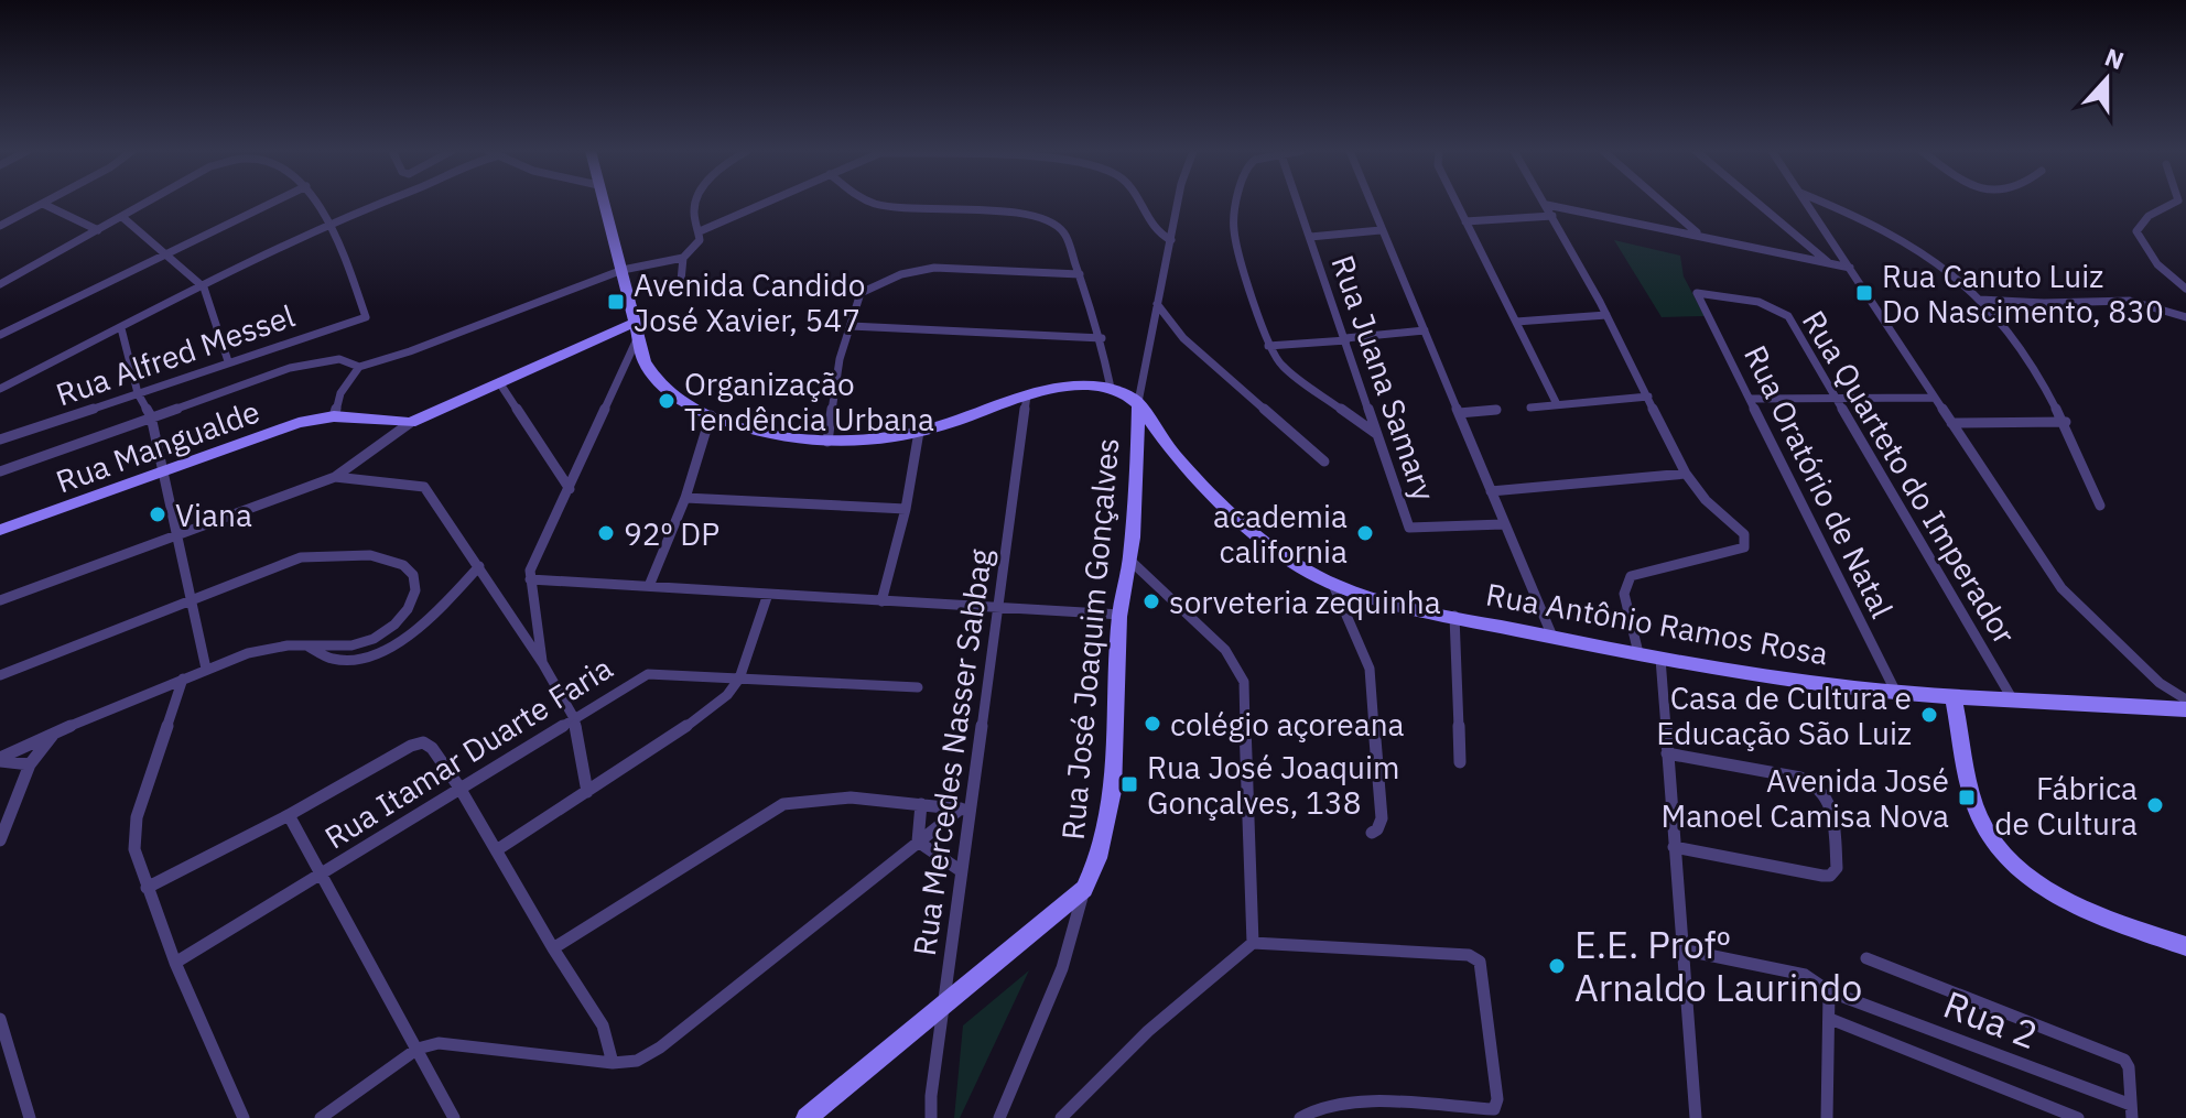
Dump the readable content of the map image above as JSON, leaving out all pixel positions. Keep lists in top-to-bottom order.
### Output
{
  "streets": {
    "main road": ["Rua Mangualde", "Rua Antônio Ramos Rosa", "Rua José Joaquim Gonçalves"],
    "street": [
      "Rua Alfred Messel",
      "Rua Juana Samary",
      "Rua Quarteto do Imperador",
      "Rua Oratório de Natal",
      "Rua Itamar Duarte Faria",
      "Rua Mercedes Nasser Sabbag",
      "Rua 2"
    ]
  },
  "crossings": [
    ["Rua Quarteto do Imperador", "Rua Oratório de Natal"],
    ["Rua Quarteto do Imperador", "Rua Antônio Ramos Rosa"],
    ["Rua Oratório de Natal", "Rua Antônio Ramos Rosa"],
    ["Rua Antônio Ramos Rosa", "Rua José Joaquim Gonçalves"]
  ],
  "places": {
    "transit": [
      "Rua Canuto Luiz Do Nascimento, 830",
      "Avenida Candido José Xavier, 547",
      "Rua José Joaquim Gonçalves, 138",
      "Avenida José Manoel Camisa Nova"
    ],
    "other": [
      "Organização Tendência Urbana",
      "Viana",
      "92º DP",
      "academia california",
      "sorveteria zequinha",
      "Casa de Cultura e Educação São Luiz",
      "colégio açoreana",
      "Fábrica de Cultura",
      "E.E. Profº Arnaldo Laurindo"
    ]
  },
  "north": "top"
}
